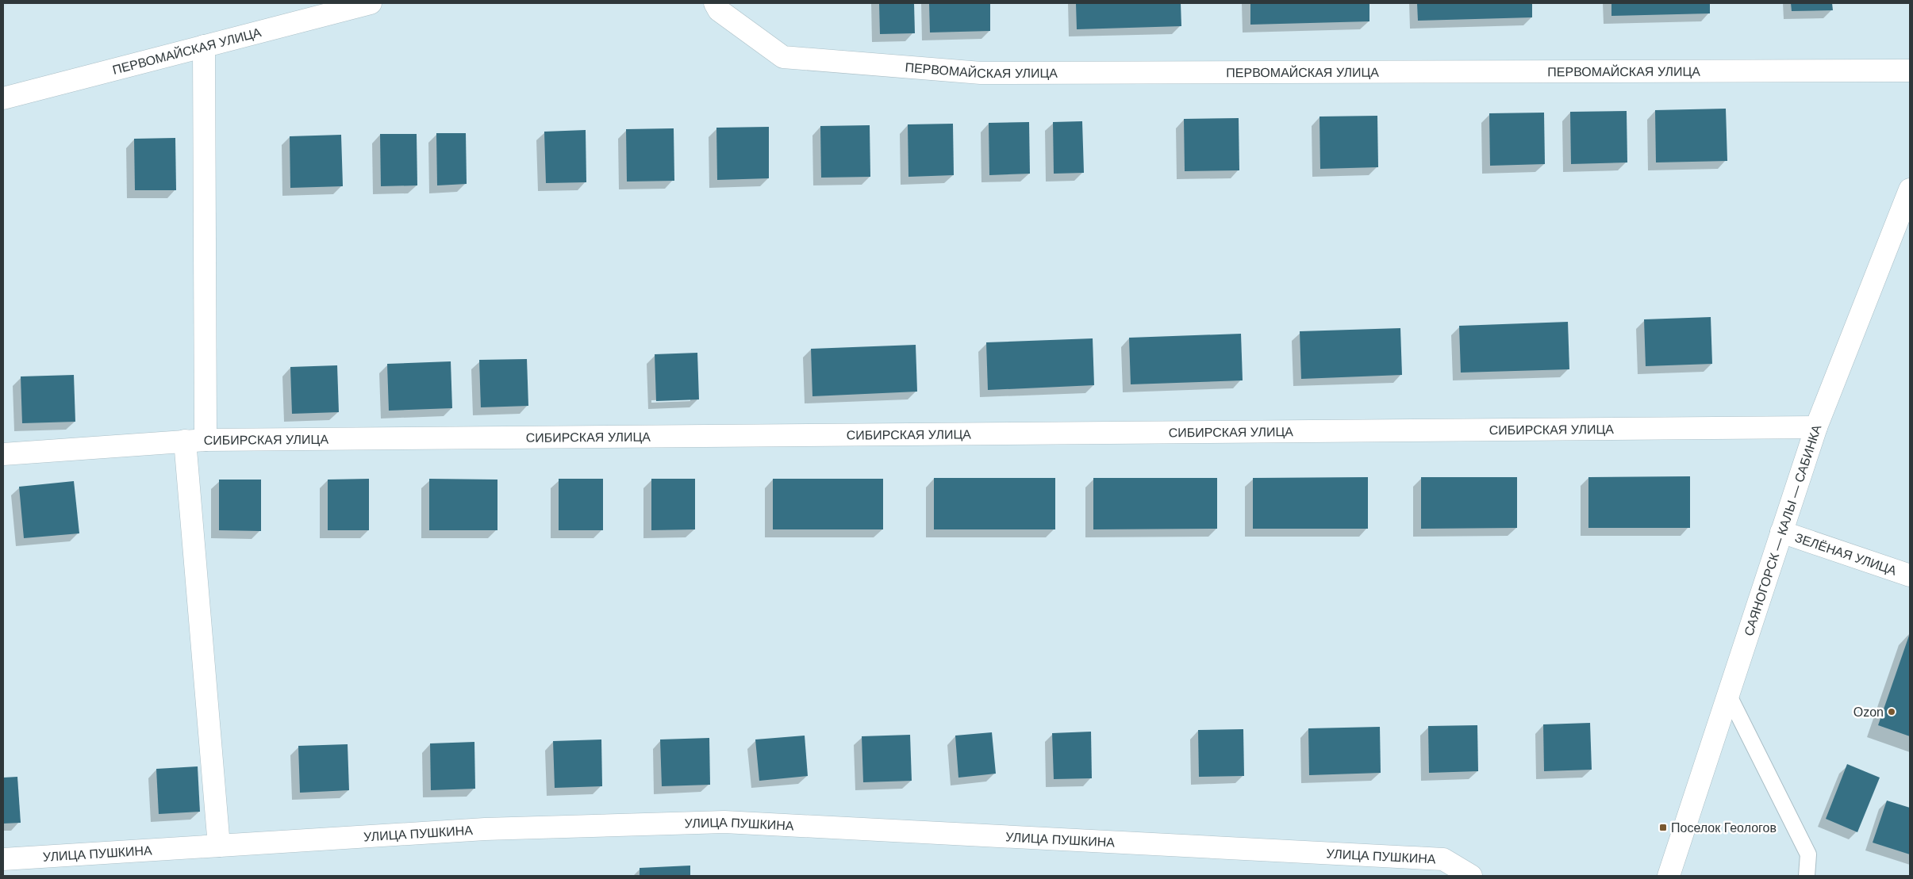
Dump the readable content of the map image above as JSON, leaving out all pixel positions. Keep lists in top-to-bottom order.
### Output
{
  "streets": {
    "street": [
      "ПЕРВОМАЙСКАЯ УЛИЦА",
      "СИБИРСКАЯ УЛИЦА",
      "САЯНОГОРСК — КАЛЫ — САБИНКА",
      "ЗЕЛЁНАЯ УЛИЦА",
      "УЛИЦА ПУШКИНА"
    ]
  },
  "crossings": [
    ["СИБИРСКАЯ УЛИЦА", "САЯНОГОРСК — КАЛЫ — САБИНКА"],
    ["САЯНОГОРСК — КАЛЫ — САБИНКА", "ЗЕЛЁНАЯ УЛИЦА"]
  ],
  "places": {
    "other": ["Ozon"],
    "transit": ["Поселок Геологов"]
  }
}
